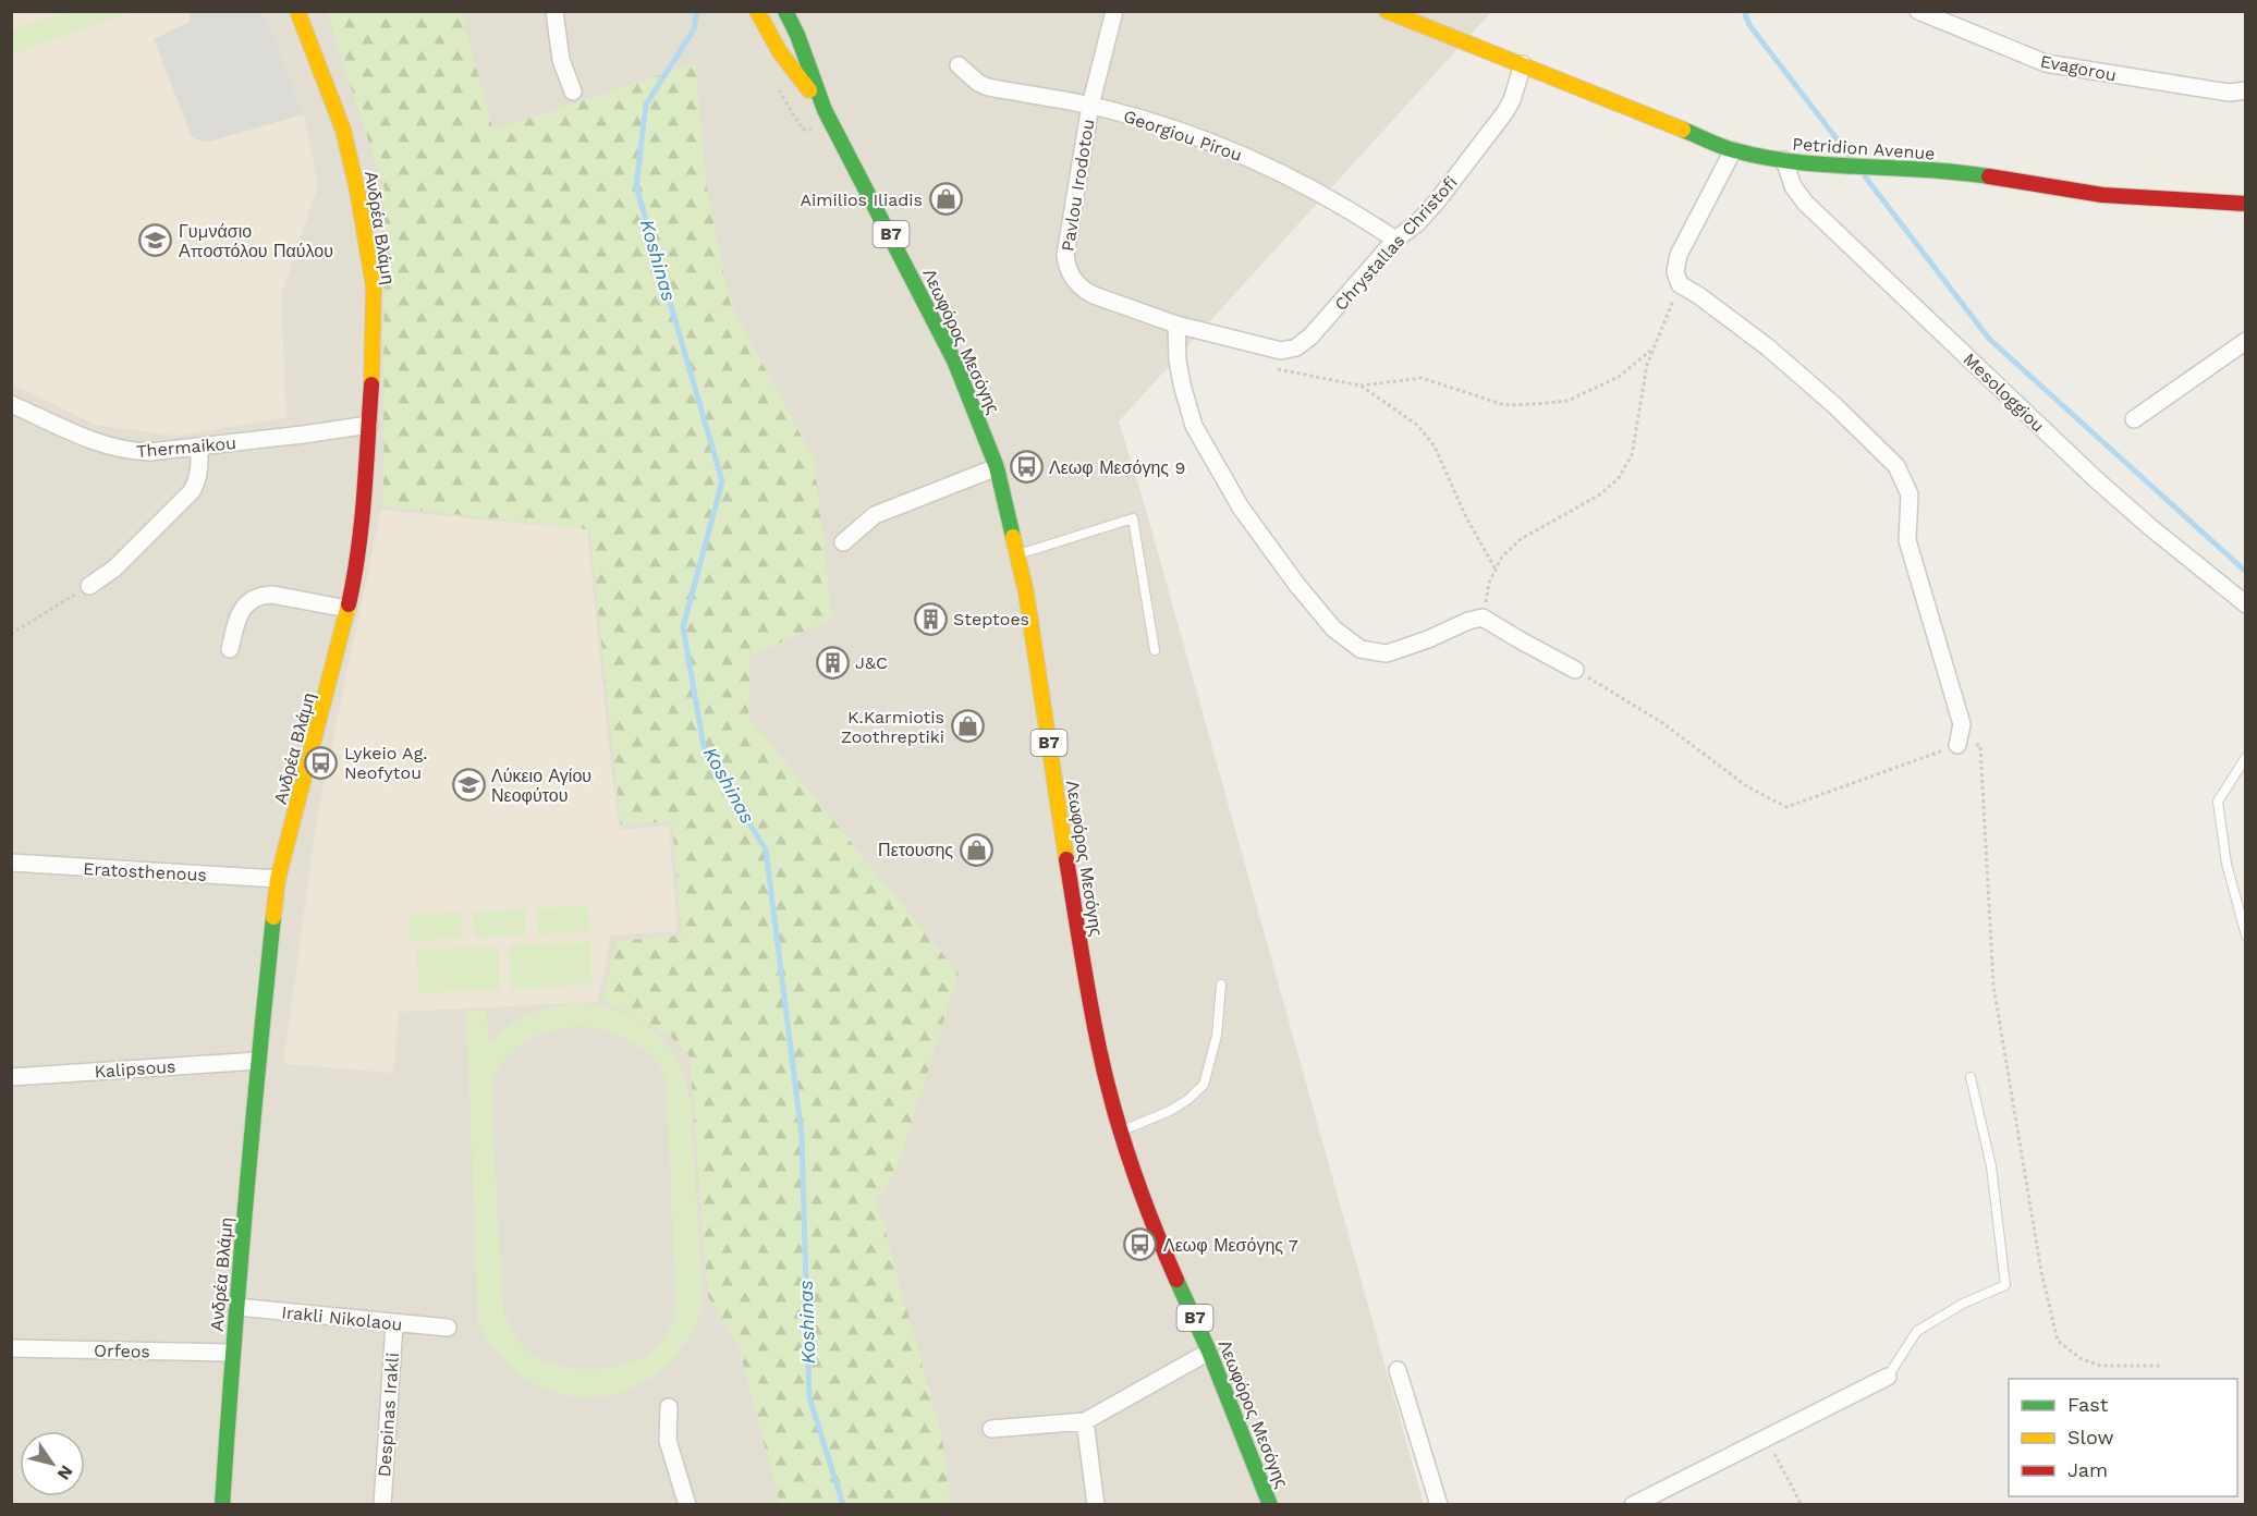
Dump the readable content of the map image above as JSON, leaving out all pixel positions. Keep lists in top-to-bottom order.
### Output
{
  "streets": {
    "street": [
      "Evagorou",
      "Georgiou Pirou",
      "Petridion Avenue",
      "Pavlou Irodotou",
      "Ανδρέα Βλάμη",
      "B7",
      "Chrystallas Christofi",
      "Λεωφόρος Μεσόγης",
      "Mesologgiou",
      "Thermaikou",
      "Eratosthenous",
      "Kalipsous",
      "Irakli Nikolaou",
      "Orfeos",
      "Despinas Irakli"
    ]
  },
  "crossings": [
    ["Georgiou Pirou", "Pavlou Irodotou"],
    ["Georgiou Pirou", "Chrystallas Christofi"],
    ["Petridion Avenue", "Chrystallas Christofi"],
    ["Petridion Avenue", "Mesologgiou"],
    ["Pavlou Irodotou", "Chrystallas Christofi"],
    ["Ανδρέα Βλάμη", "Thermaikou"],
    ["Ανδρέα Βλάμη", "Eratosthenous"],
    ["Ανδρέα Βλάμη", "Kalipsous"],
    ["Ανδρέα Βλάμη", "Irakli Nikolaou"],
    ["Ανδρέα Βλάμη", "Orfeos"],
    ["Irakli Nikolaou", "Despinas Irakli"]
  ],
  "water": ["Koshinas"],
  "places": {
    "shop": ["Aimilios Iliadis", "K.Karmiotis Zoothreptiki", "Πετουσης"],
    "school or university": ["Γυμνάσιο Αποστόλου Παύλου", "Λύκειο Αγίου Νεοφύτου"],
    "bus stop": ["Λεωφ Μεσόγης 9", "Lykeio Ag. Neofytou", "Λεωφ Μεσόγης 7"],
    "building": ["Steptoes", "J&C"]
  },
  "legend": ["Fast", "Slow", "Jam"],
  "north": "bottom right"
}
